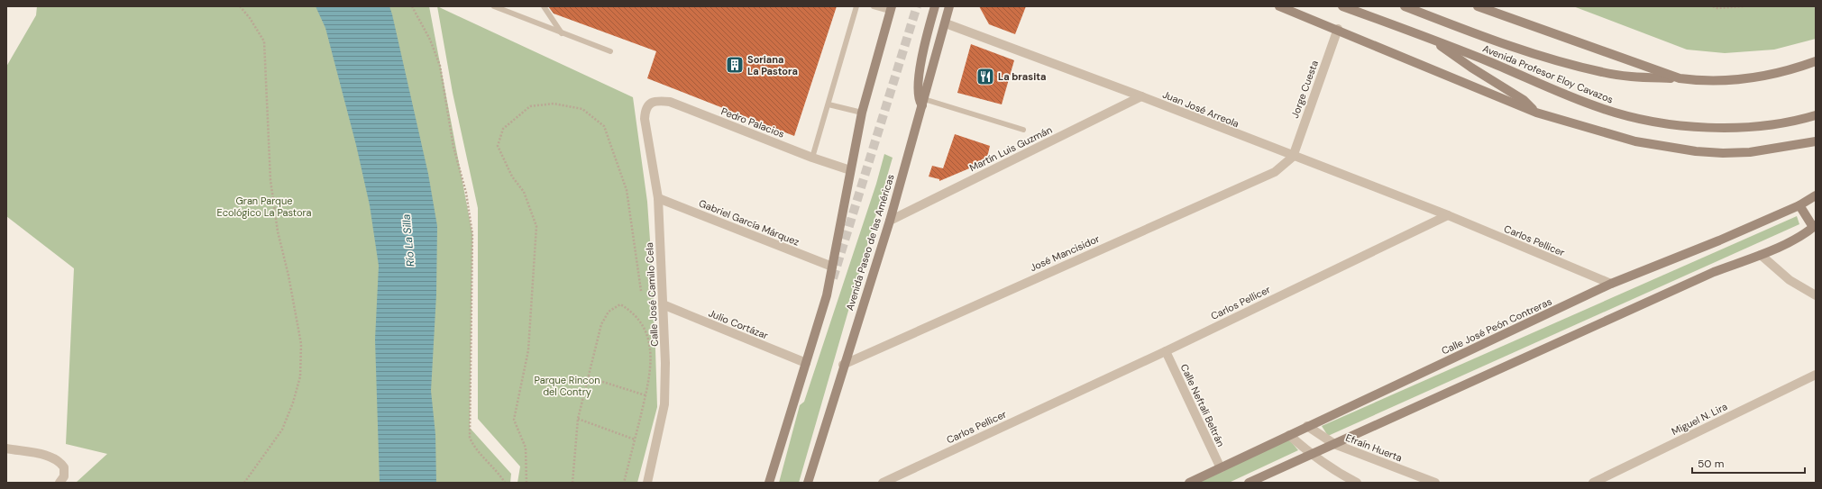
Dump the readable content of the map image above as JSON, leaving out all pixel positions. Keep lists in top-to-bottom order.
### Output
{
  "streets": {
    "main road": ["Avenida Profesor Eloy Cavazos", "Avenida Paseo de las Américas", "Calle José Peón Contreras"],
    "street": [
      "Jorge Cuesta",
      "Juan José Arreola",
      "Pedro Palacios",
      "Martín Luis Guzmán",
      "Gabriel García Márquez",
      "Carlos Pellicer",
      "José Mancisidor",
      "Calle José Camilo Cela",
      "Julio Cortázar",
      "Calle Neftalí Beltrán",
      "Miguel N. Lira",
      "Efraín Huerta"
    ]
  },
  "crossings": [
    ["Jorge Cuesta", "Juan José Arreola"],
    ["Jorge Cuesta", "José Mancisidor"],
    ["Juan José Arreola", "Martín Luis Guzmán"],
    ["Juan José Arreola", "Carlos Pellicer"],
    ["Juan José Arreola", "Avenida Paseo de las Américas"],
    ["Juan José Arreola", "José Mancisidor"],
    ["Pedro Palacios", "Calle José Camilo Cela"],
    ["Martín Luis Guzmán", "Avenida Paseo de las Américas"],
    ["Gabriel García Márquez", "Calle José Camilo Cela"],
    ["Carlos Pellicer", "Calle José Peón Contreras"],
    ["Carlos Pellicer", "Calle Neftalí Beltrán"],
    ["Avenida Paseo de las Américas", "José Mancisidor"],
    ["Calle José Camilo Cela", "Julio Cortázar"],
    ["Calle José Peón Contreras", "Calle Neftalí Beltrán"],
    ["Calle José Peón Contreras", "Efraín Huerta"]
  ],
  "water": ["Río La Silla"],
  "parks": ["Gran Parque Ecológico La Pastora", "Parque Rincon del Contry"],
  "places": {
    "building": ["Soriana La Pastora"],
    "restaurant": ["La brasita"]
  },
  "scale_bar": "50 m"
}
